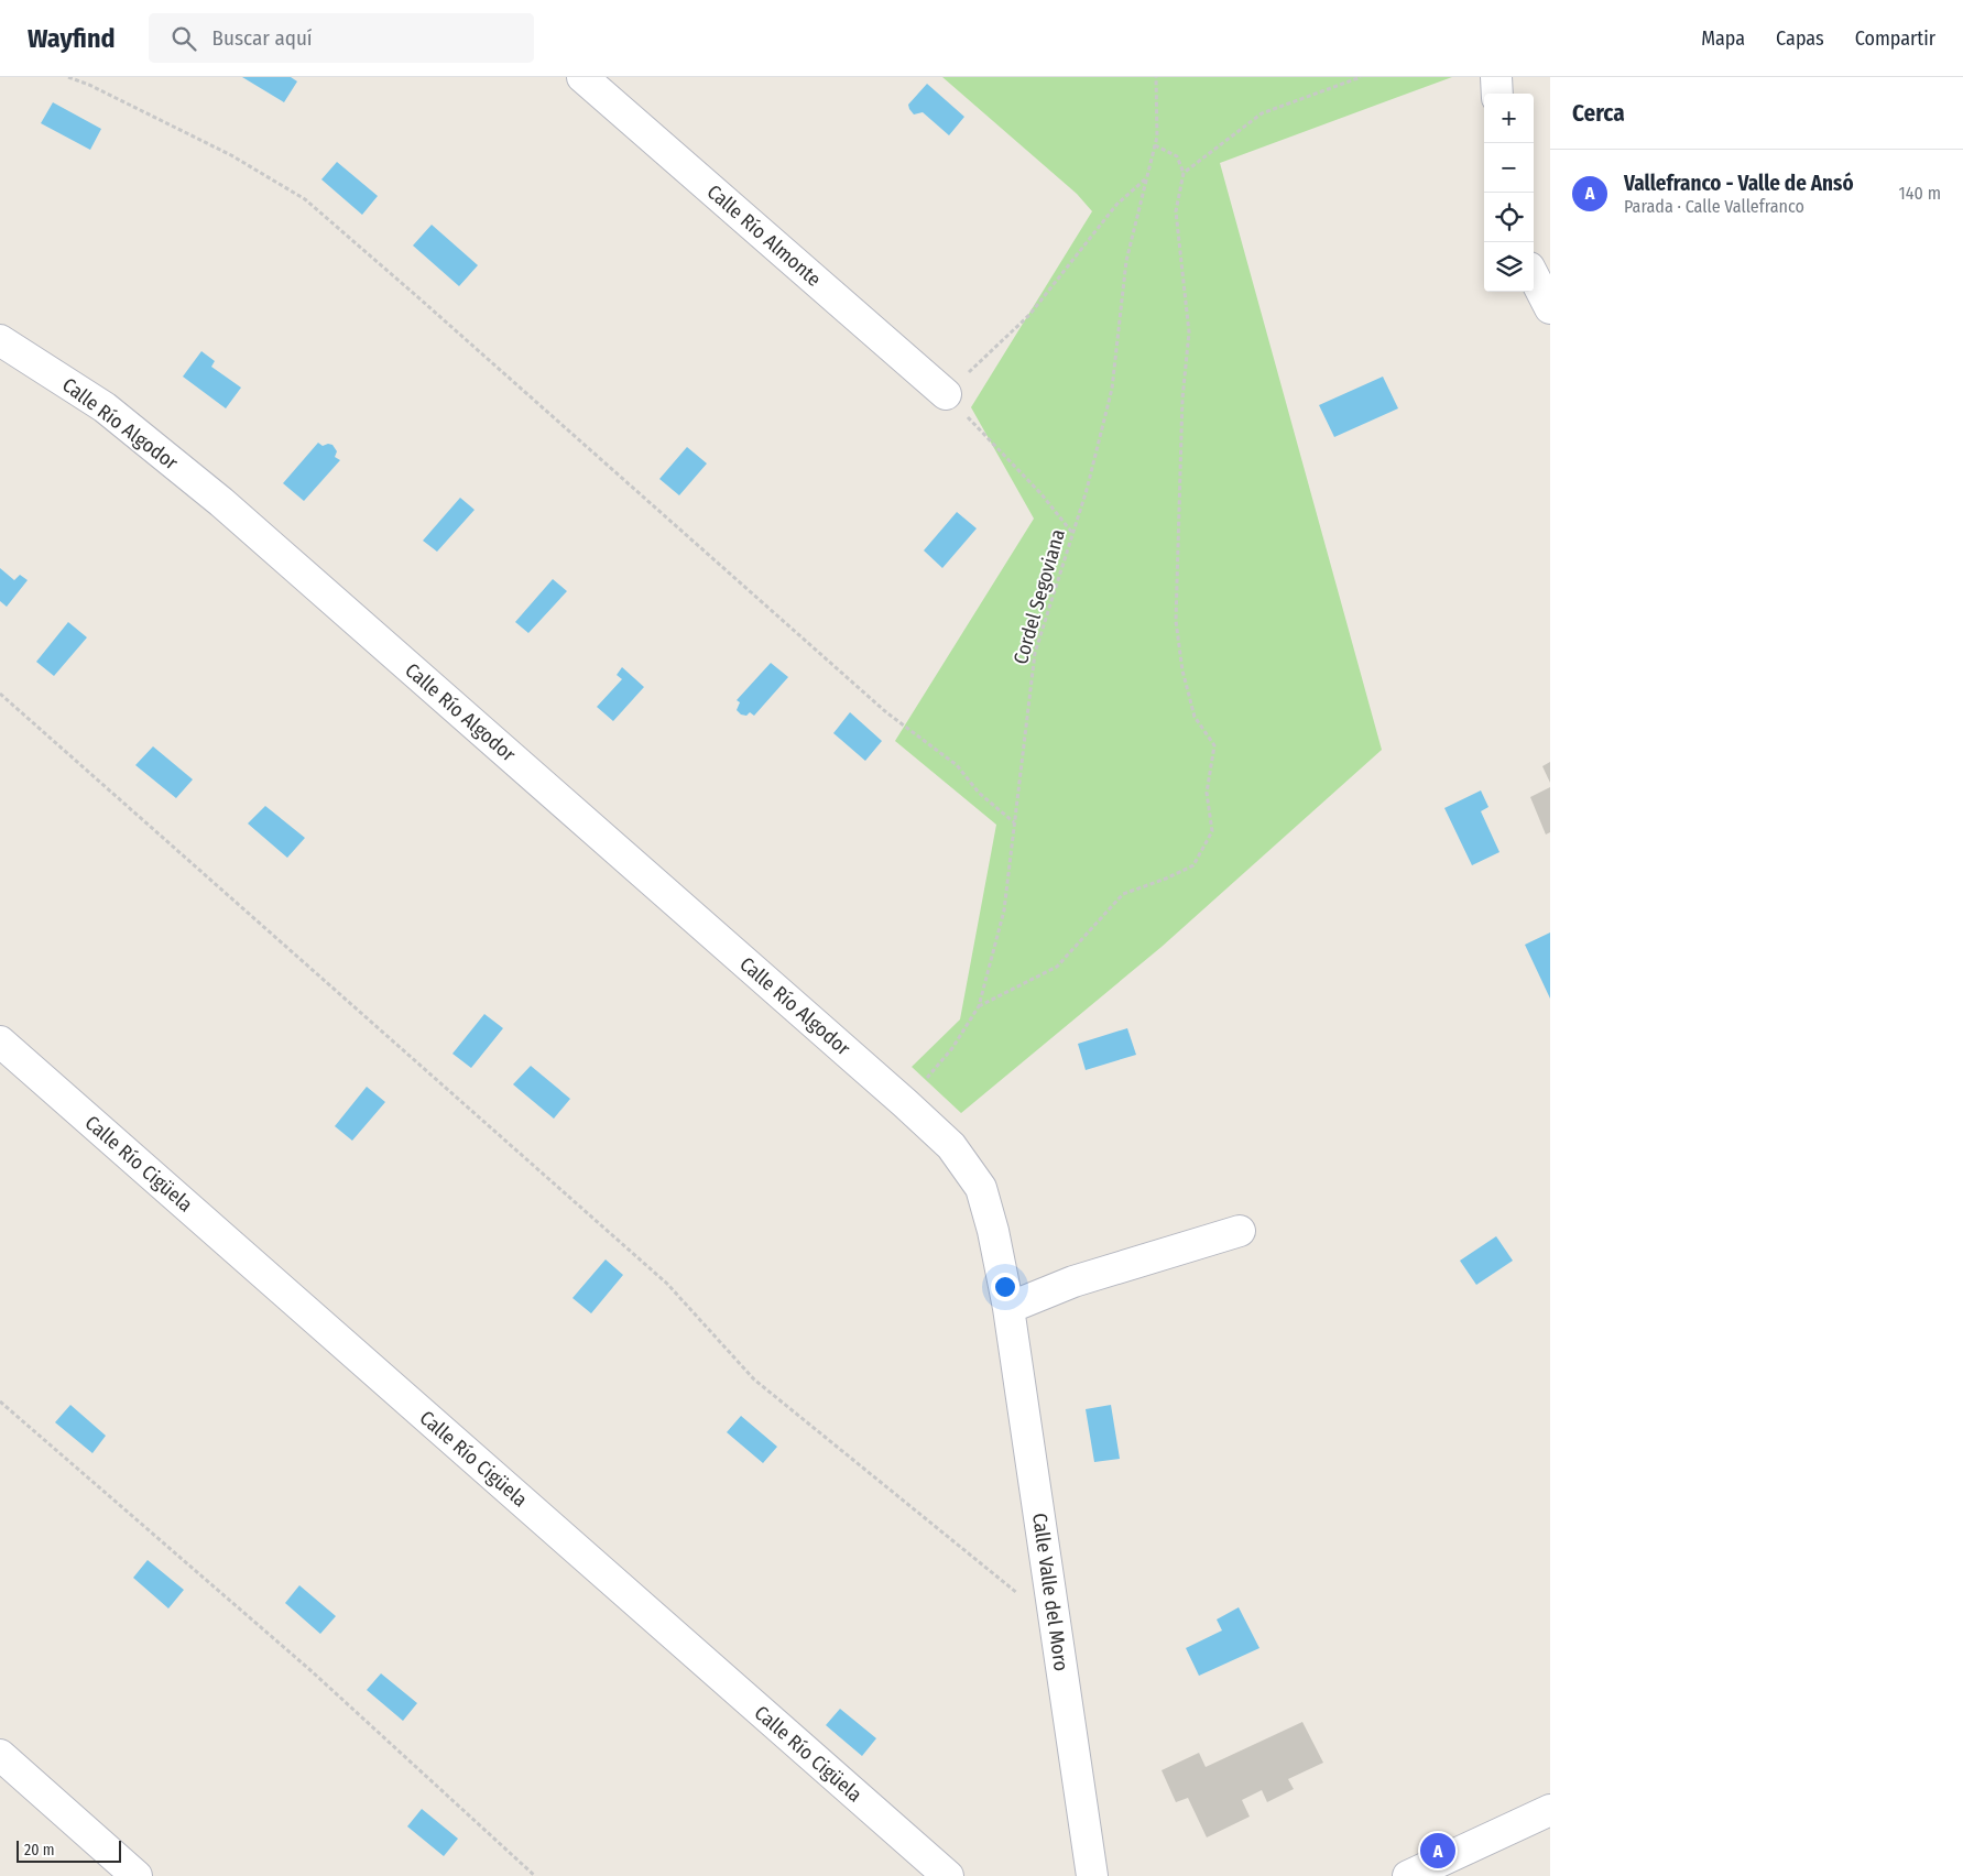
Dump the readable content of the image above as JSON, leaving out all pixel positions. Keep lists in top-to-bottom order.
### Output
{
  "streets": {
    "street": [
      "Calle Río Almonte",
      "Calle Río Algodor",
      "Calle Río Cigüela",
      "Calle Valle del Moro"
    ],
    "path": ["Cordel Segoviana"]
  },
  "crossings": [
    ["Calle Río Algodor", "Cordel Segoviana"],
    ["Calle Río Algodor", "Calle Valle del Moro"],
    ["Cordel Segoviana", "Calle Valle del Moro"]
  ],
  "scale_bar": "20 m",
  "page": {
    "header": "Wayfind",
    "search": "Buscar aquí",
    "nav": ["Mapa", "Capas", "Compartir"],
    "heading": "Cerca",
    "map_buttons": ["+", "−"],
    "list": [
      {
        "mark": "A",
        "name": "Vallefranco - Valle de Ansó",
        "note": "Parada · Calle Vallefranco",
        "value": "140 m"
      }
    ],
    "pins": "A",
    "scale": "20 m"
  }
}
